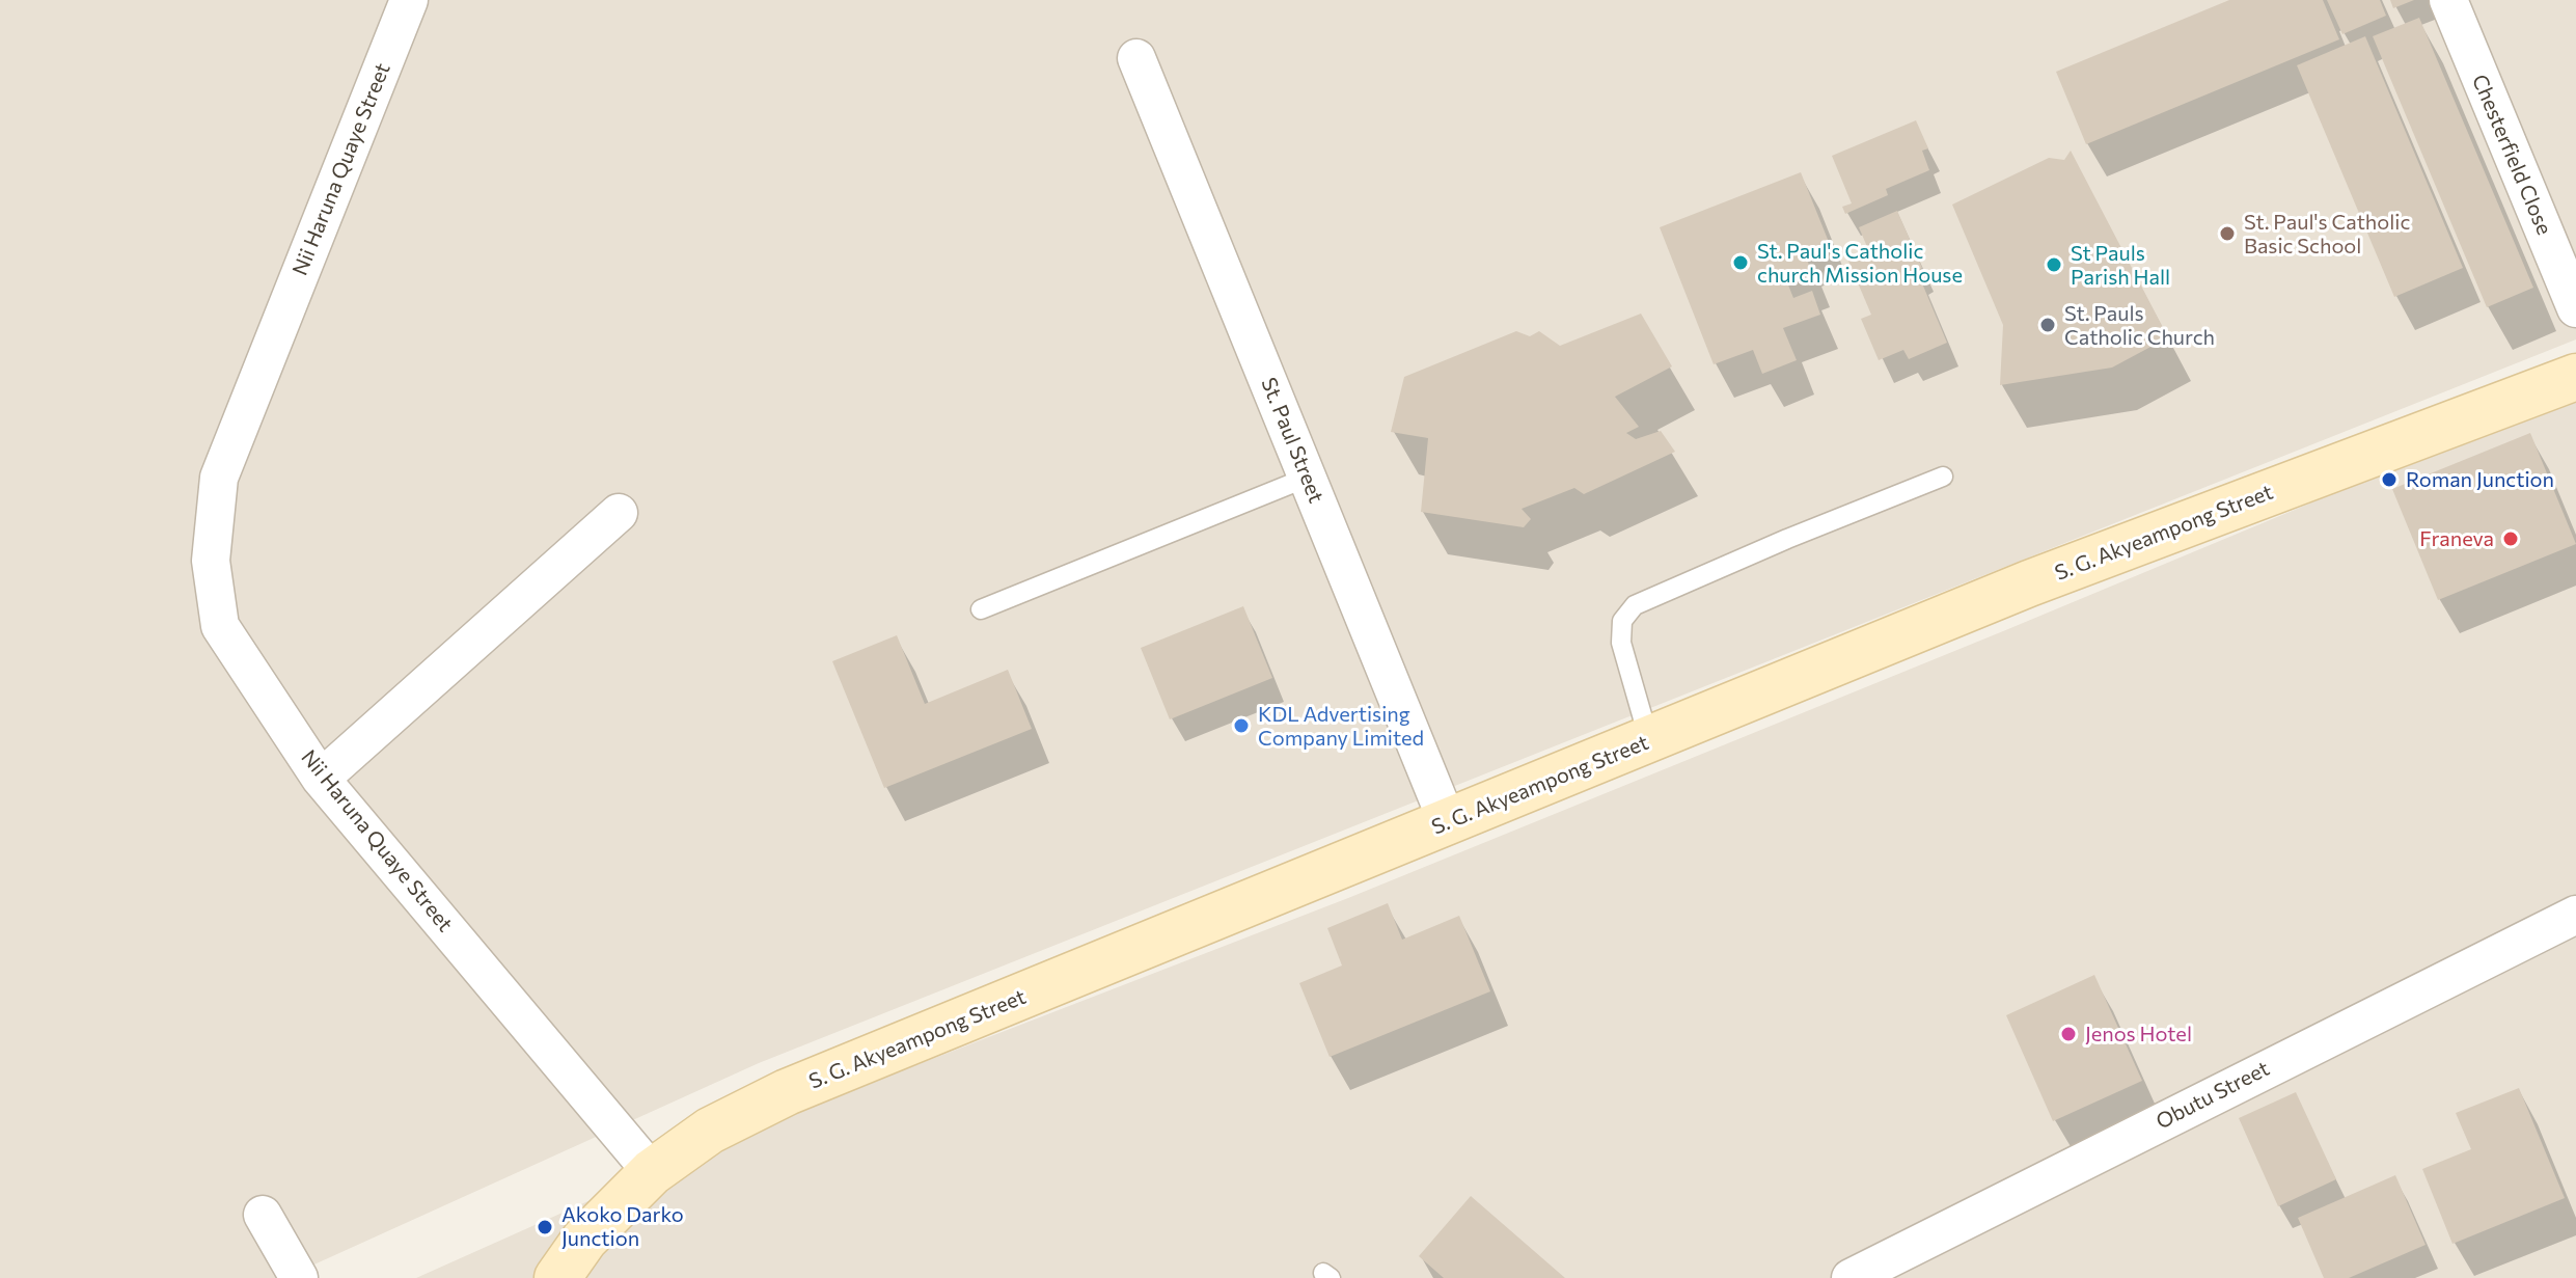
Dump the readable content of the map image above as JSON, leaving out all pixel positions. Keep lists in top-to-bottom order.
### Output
{
  "streets": {
    "street": [
      "Chesterfield Close",
      "Nii Haruna Quaye Street",
      "St. Paul Street",
      "S. G. Akyeampong Street",
      "Obutu Street"
    ]
  },
  "crossings": [
    ["Nii Haruna Quaye Street", "S. G. Akyeampong Street"],
    ["St. Paul Street", "S. G. Akyeampong Street"]
  ],
  "places": [
    "St. Paul's Catholic Basic School",
    "St. Paul's Catholic church Mission House",
    "St Pauls Parish Hall",
    "St. Pauls Catholic Church",
    "Roman Junction",
    "Franeva",
    "KDL Advertising Company Limited",
    "Jenos Hotel",
    "Akoko Darko Junction"
  ]
}
